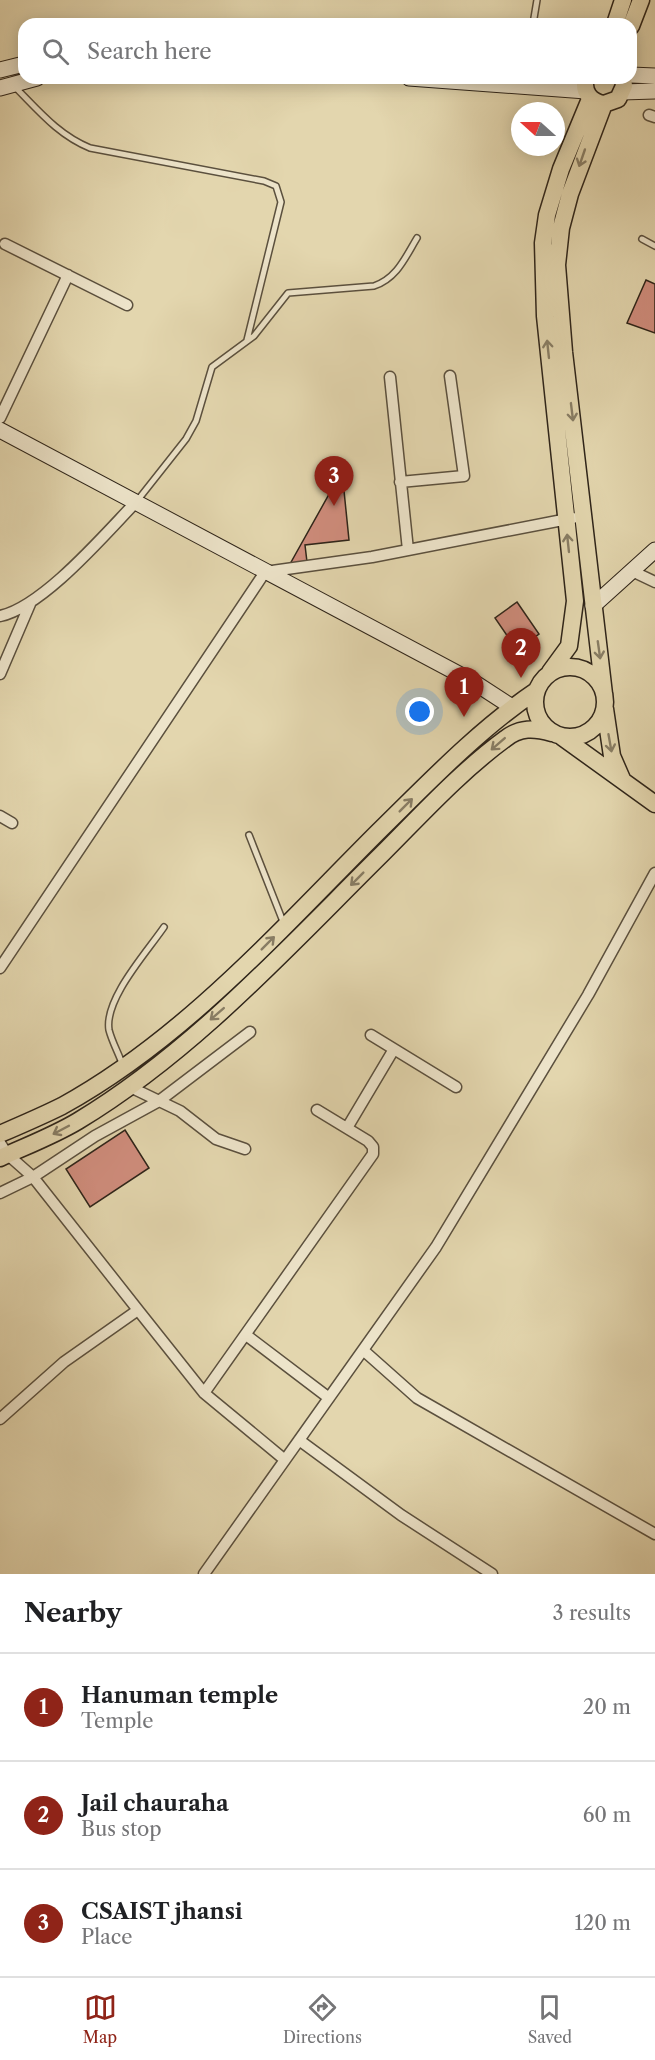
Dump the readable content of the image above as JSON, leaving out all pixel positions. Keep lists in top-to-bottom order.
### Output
{
  "north": "left",
  "page": {
    "search": "Search here",
    "pins": ["3", "2", "1"],
    "heading": ["Nearby", "3 results"],
    "list": [
      {
        "mark": "1",
        "name": "Hanuman temple",
        "note": "Temple",
        "value": "20 m"
      },
      {
        "mark": "2",
        "name": "Jail chauraha",
        "note": "Bus stop",
        "value": "60 m"
      },
      {
        "mark": "3",
        "name": "CSAIST jhansi",
        "note": "Place",
        "value": "120 m"
      }
    ],
    "nav": ["Map", "Directions", "Saved"]
  }
}
